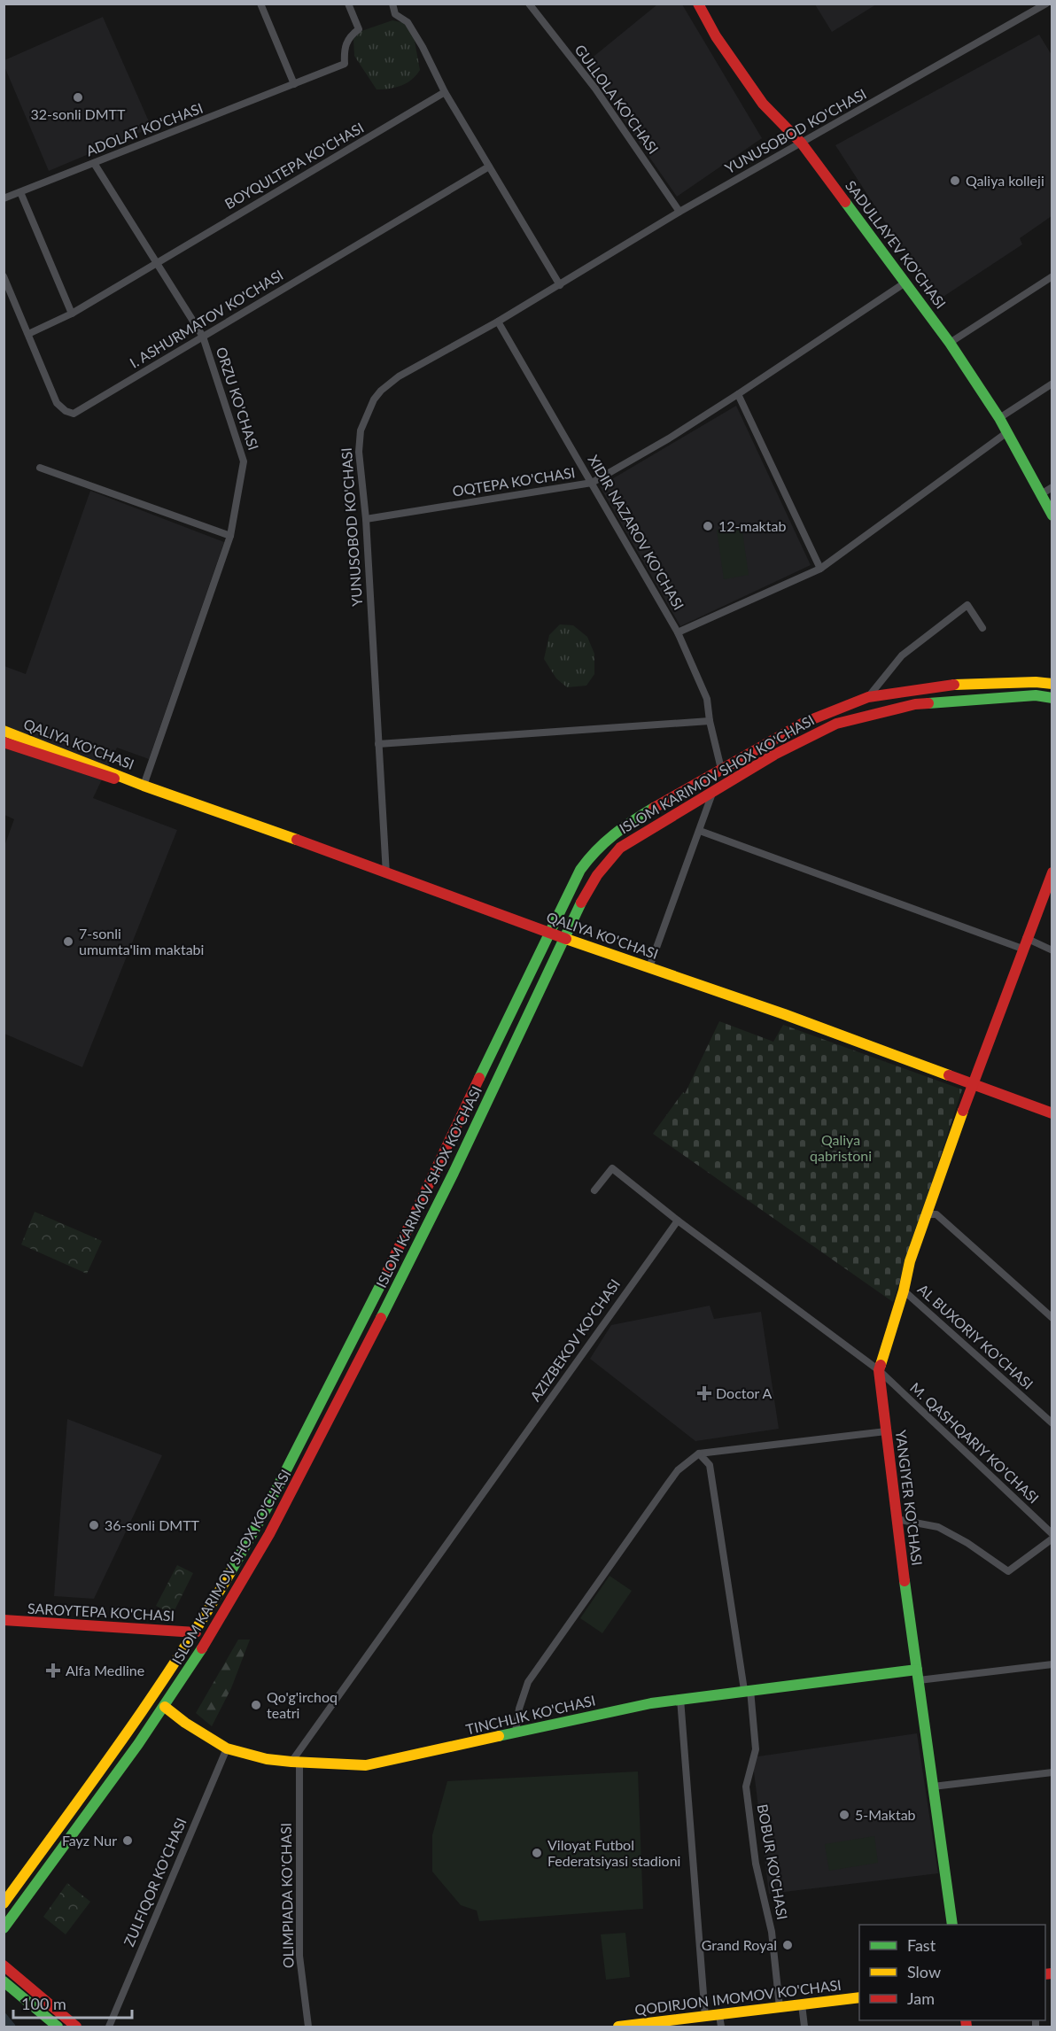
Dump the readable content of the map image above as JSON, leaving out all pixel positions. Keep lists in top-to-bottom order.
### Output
{
  "streets": {
    "main road": [
      "SADULLAYEV KO'CHASI",
      "QALIYA KO'CHASI",
      "ISLOM KARIMOV SHOX KO'CHASI",
      "YANGIYER KO'CHASI",
      "SAROYTEPA KO'CHASI",
      "TINCHLIK KO'CHASI",
      "QODIRJON IMOMOV KO'CHASI"
    ],
    "street": [
      "GULLOLA KO'CHASI",
      "ADOLAT KO'CHASI",
      "YUNUSOBOD KO'CHASI",
      "BOYQULTEPA KO'CHASI",
      "I. ASHURMATOV KO'CHASI",
      "ORZU KO'CHASI",
      "OQTEPA KO'CHASI",
      "XIDIR NAZAROV KO'CHASI",
      "AL BUXORIY KO'CHASI",
      "AZIZBEKOV KO'CHASI",
      "M. QASHQARIY KO'CHASI",
      "BOBUR KO'CHASI",
      "ZULFIQOR KO'CHASI",
      "OLIMPIADA KO'CHASI"
    ]
  },
  "crossings": [
    ["GULLOLA KO'CHASI", "YUNUSOBOD KO'CHASI"],
    ["ADOLAT KO'CHASI", "ORZU KO'CHASI"],
    ["YUNUSOBOD KO'CHASI", "SADULLAYEV KO'CHASI"],
    ["YUNUSOBOD KO'CHASI", "OQTEPA KO'CHASI"],
    ["YUNUSOBOD KO'CHASI", "XIDIR NAZAROV KO'CHASI"],
    ["YUNUSOBOD KO'CHASI", "QALIYA KO'CHASI"],
    ["BOYQULTEPA KO'CHASI", "I. ASHURMATOV KO'CHASI"],
    ["BOYQULTEPA KO'CHASI", "ORZU KO'CHASI"],
    ["SADULLAYEV KO'CHASI", "OQTEPA KO'CHASI"],
    ["I. ASHURMATOV KO'CHASI", "ORZU KO'CHASI"],
    ["ORZU KO'CHASI", "QALIYA KO'CHASI"],
    ["OQTEPA KO'CHASI", "XIDIR NAZAROV KO'CHASI"],
    ["XIDIR NAZAROV KO'CHASI", "ISLOM KARIMOV SHOX KO'CHASI"],
    ["QALIYA KO'CHASI", "ISLOM KARIMOV SHOX KO'CHASI"],
    ["QALIYA KO'CHASI", "YANGIYER KO'CHASI"],
    ["ISLOM KARIMOV SHOX KO'CHASI", "SAROYTEPA KO'CHASI"],
    ["ISLOM KARIMOV SHOX KO'CHASI", "TINCHLIK KO'CHASI"],
    ["AL BUXORIY KO'CHASI", "YANGIYER KO'CHASI"],
    ["AZIZBEKOV KO'CHASI", "TINCHLIK KO'CHASI"],
    ["AZIZBEKOV KO'CHASI", "OLIMPIADA KO'CHASI"],
    ["M. QASHQARIY KO'CHASI", "YANGIYER KO'CHASI"],
    ["YANGIYER KO'CHASI", "TINCHLIK KO'CHASI"],
    ["TINCHLIK KO'CHASI", "BOBUR KO'CHASI"],
    ["TINCHLIK KO'CHASI", "ZULFIQOR KO'CHASI"],
    ["TINCHLIK KO'CHASI", "OLIMPIADA KO'CHASI"],
    ["BOBUR KO'CHASI", "QODIRJON IMOMOV KO'CHASI"]
  ],
  "parks": ["Qaliya qabristoni"],
  "places": {
    "other": [
      "32-sonli DMTT",
      "Qaliya kolleji",
      "12-maktab",
      "7-sonli umumta'lim maktabi",
      "36-sonli DMTT",
      "Qo'g'irchoq teatri",
      "5-Maktab",
      "Fayz Nur",
      "Viloyat Futbol Federatsiyasi stadioni",
      "Grand Royal"
    ],
    "health": ["Doctor A", "Alfa Medline"]
  },
  "legend": ["Fast", "Slow", "Jam"],
  "scale_bar": "100 m"
}
